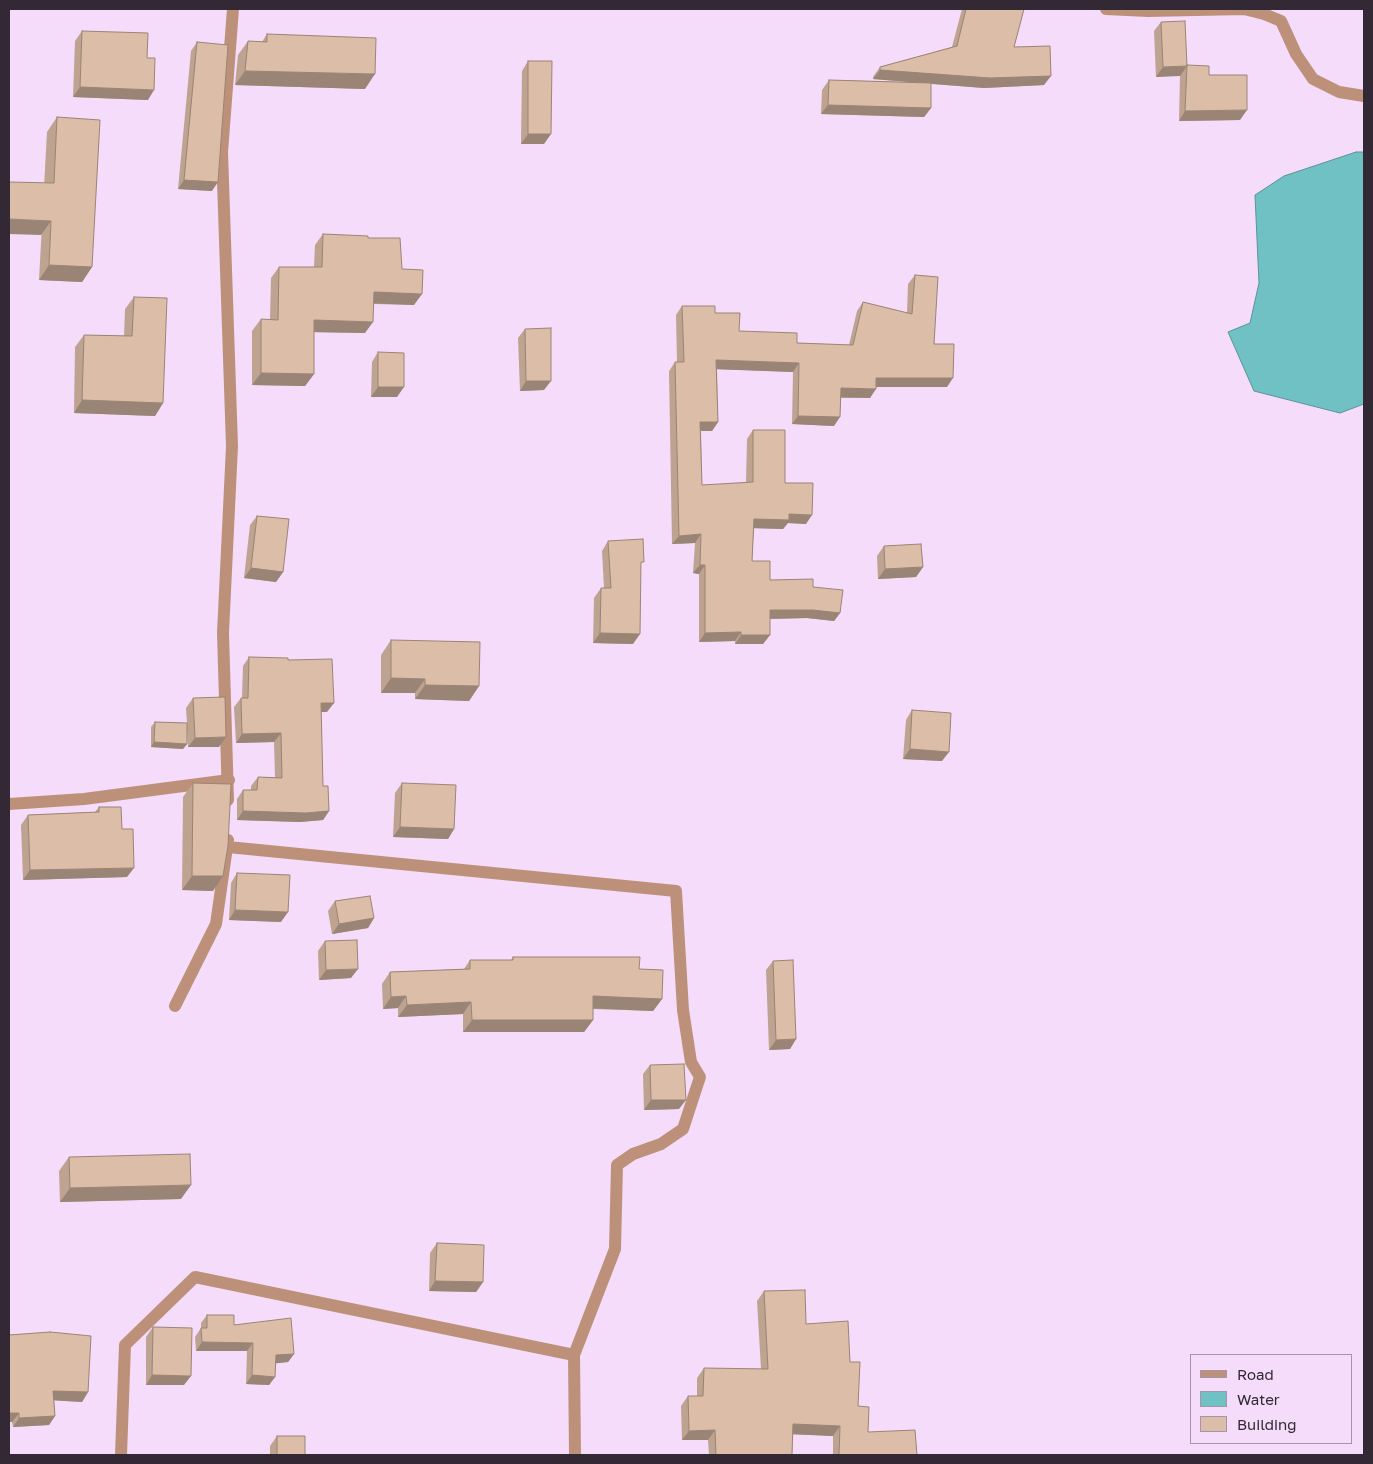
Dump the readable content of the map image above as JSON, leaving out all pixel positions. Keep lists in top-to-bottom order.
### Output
{
  "legend": ["Road", "Water", "Building"]
}
